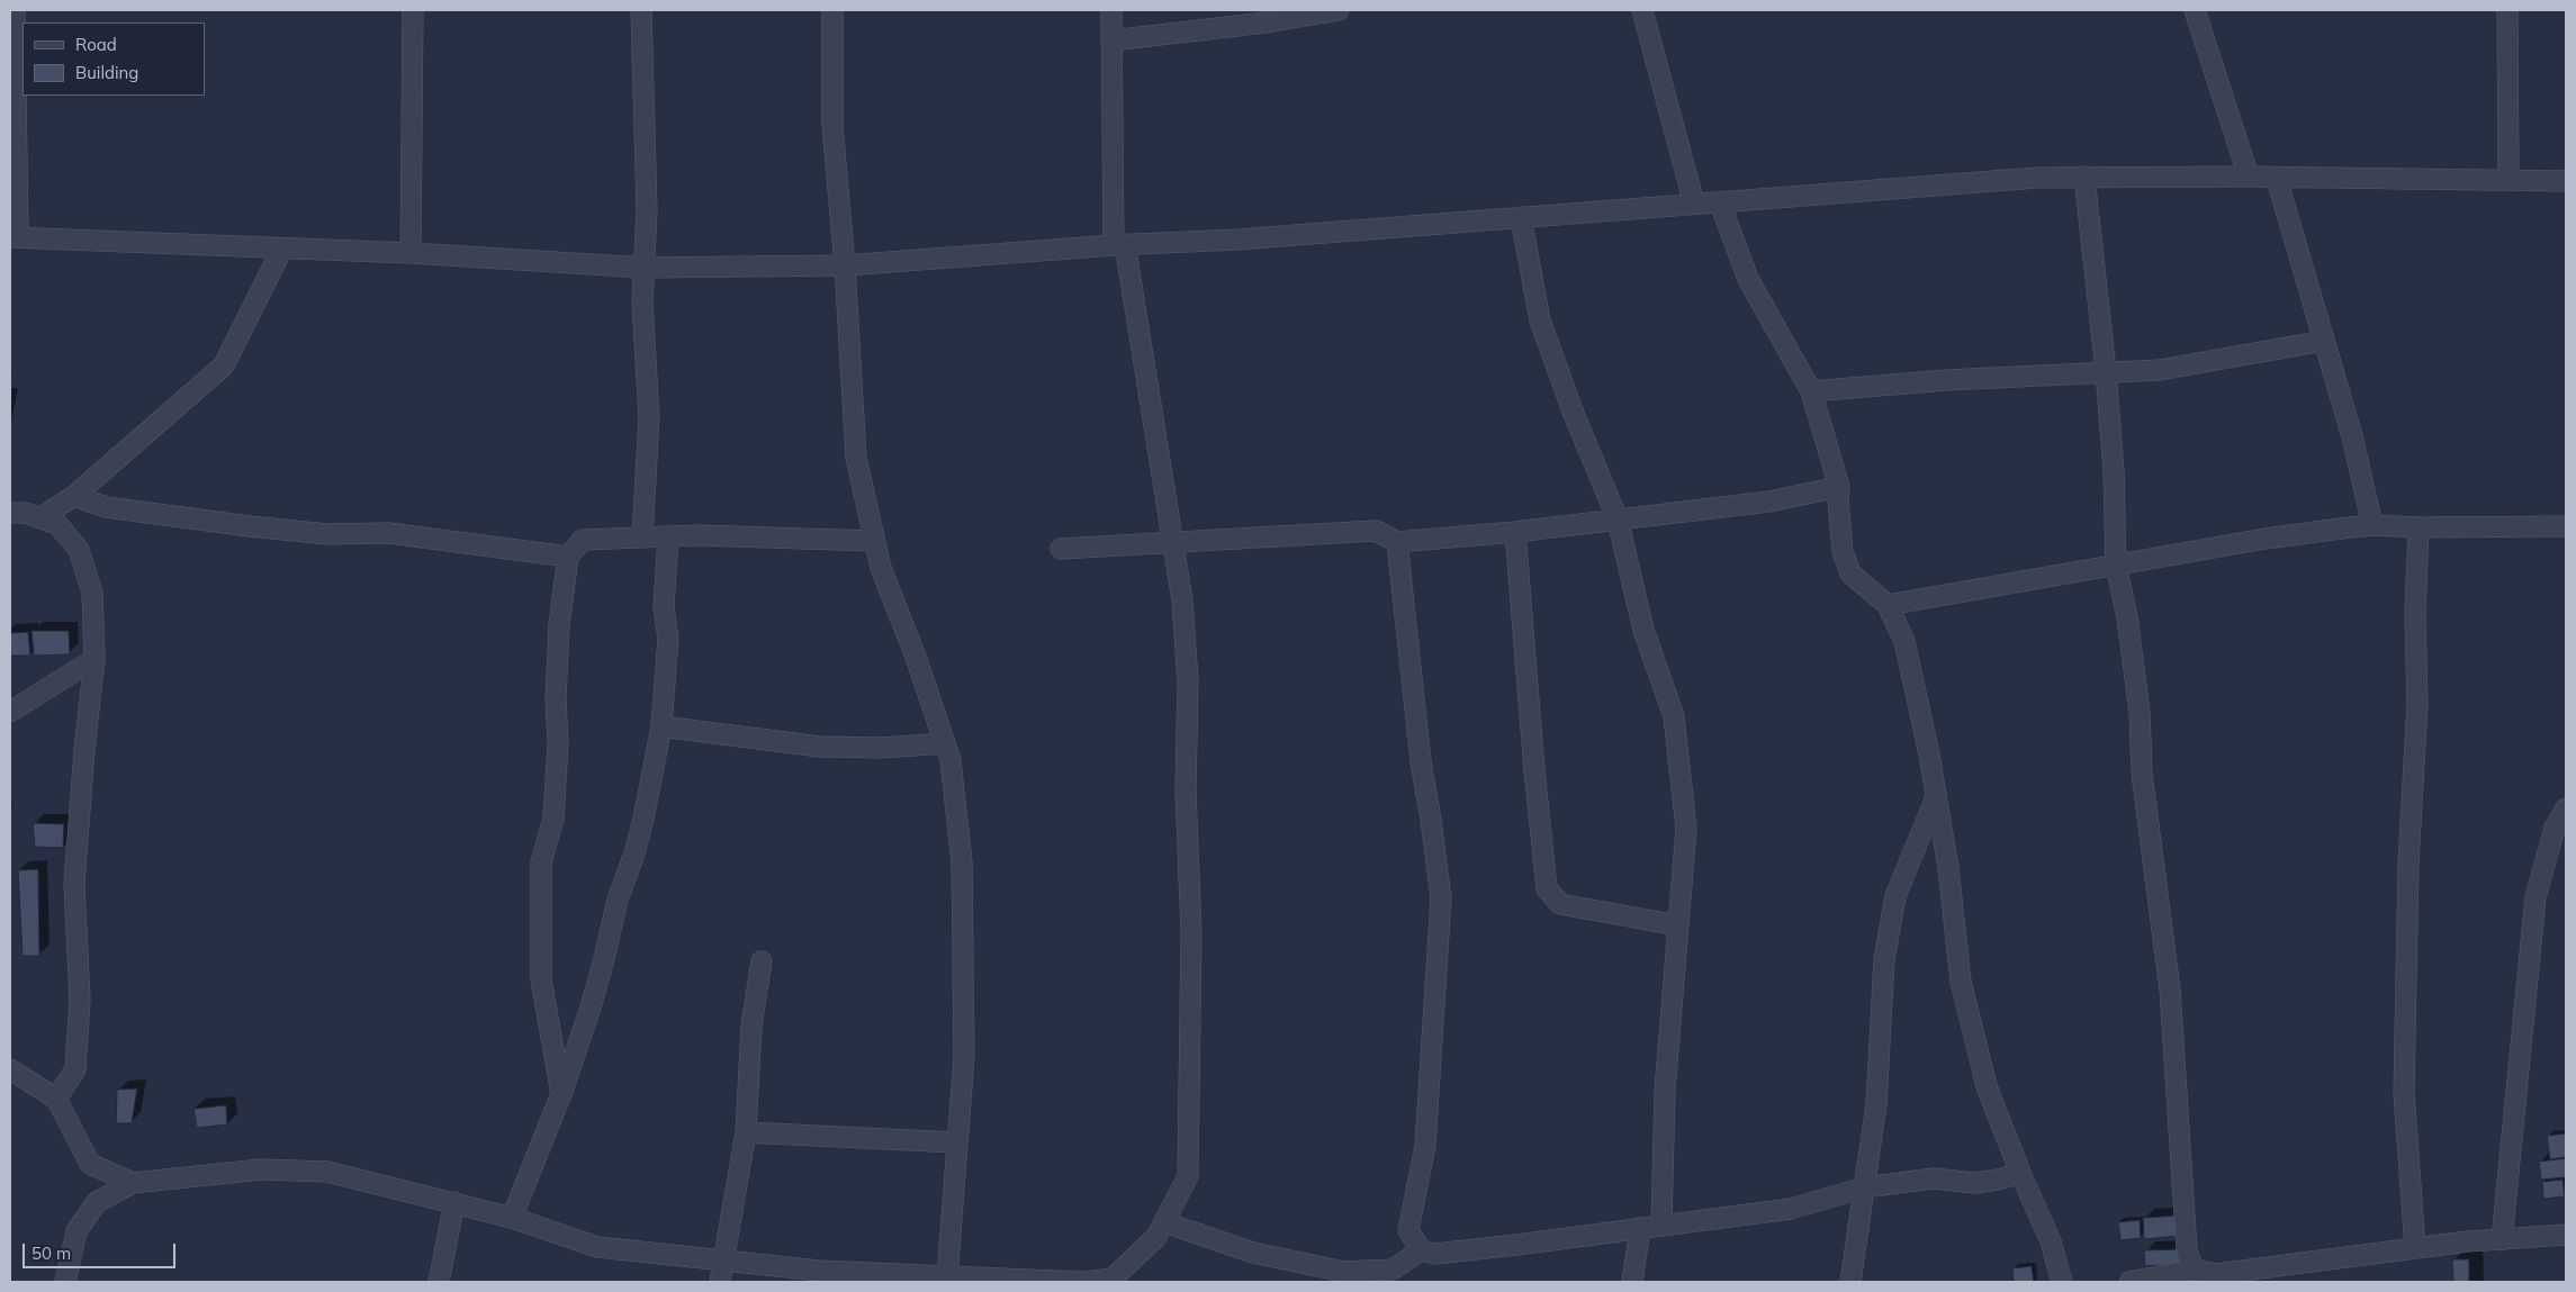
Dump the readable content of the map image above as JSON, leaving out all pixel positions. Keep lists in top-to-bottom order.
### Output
{
  "legend": ["Road", "Building"],
  "scale_bar": "50 m"
}
